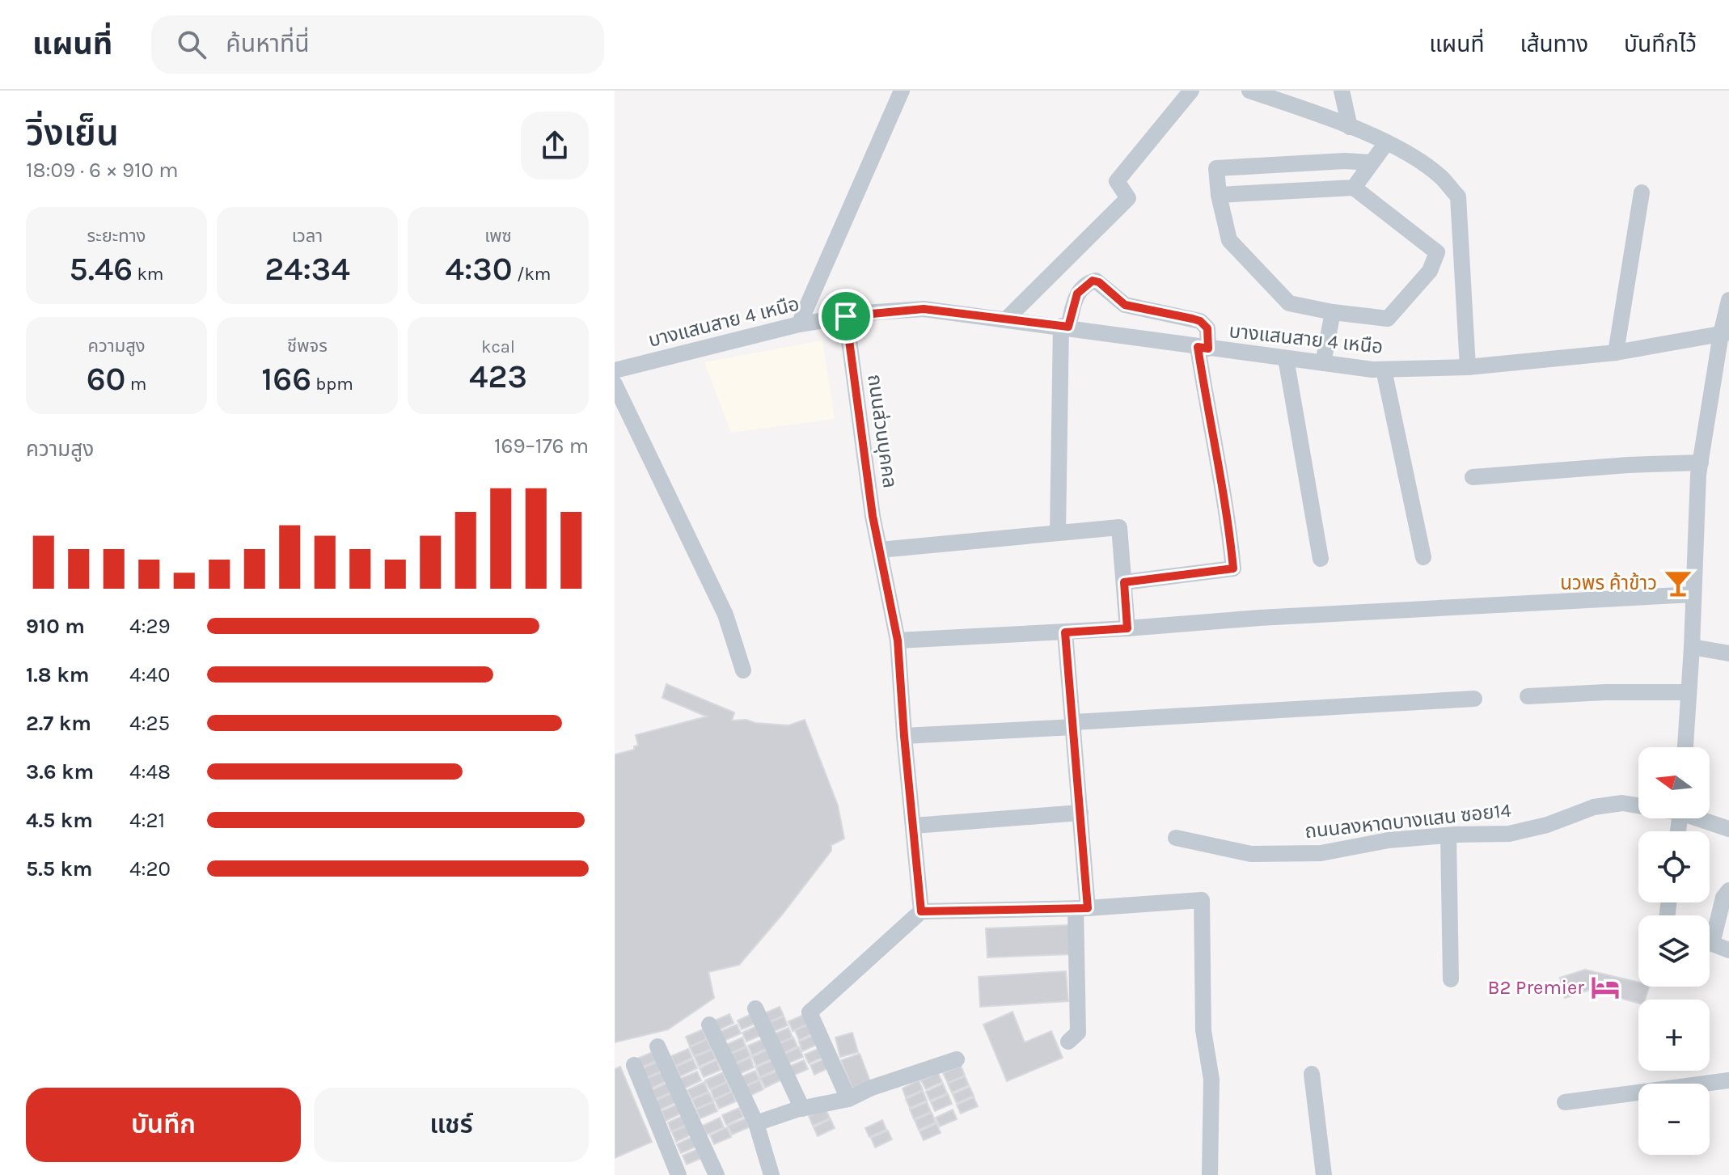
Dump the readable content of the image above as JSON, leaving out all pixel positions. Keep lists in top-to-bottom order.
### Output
{
  "streets": {
    "street": ["บางแสนสาย 4 เหนือ", "ถนนส่วนบุคคล", "ถนนลงหาดบางแสน ซอย14"]
  },
  "crossings": [
    ["บางแสนสาย 4 เหนือ", "ถนนส่วนบุคคล"]
  ],
  "places": {
    "bar": ["นวพร ค้าข้าว"],
    "hotel": ["B2 Premier"]
  },
  "north": "left",
  "page": {
    "header": "แผนที่",
    "search": "ค้นหาที่นี่",
    "nav": ["แผนที่", "เส้นทาง", "บันทึกไว้"],
    "heading": ["วิ่งเย็น", "18:09 · 6 × 910 m"],
    "stats": [
      ["ระยะทาง", "5.46 km"],
      ["เวลา", "24:34"],
      ["เพซ", "4:30 /km"],
      ["ความสูง", "60 m"],
      ["ชีพจร", "166 bpm"],
      ["kcal", "423"]
    ],
    "chart": ["ความสูง", "169–176 m"],
    "list": [
      {
        "name": "910 m",
        "note": "4:29"
      },
      {
        "name": "1.8 km",
        "note": "4:40"
      },
      {
        "name": "2.7 km",
        "note": "4:25"
      },
      {
        "name": "3.6 km",
        "note": "4:48"
      },
      {
        "name": "4.5 km",
        "note": "4:21"
      },
      {
        "name": "5.5 km",
        "note": "4:20"
      }
    ],
    "map_buttons": ["+", "−"],
    "buttons": ["บันทึก", "แชร์"]
  }
}
